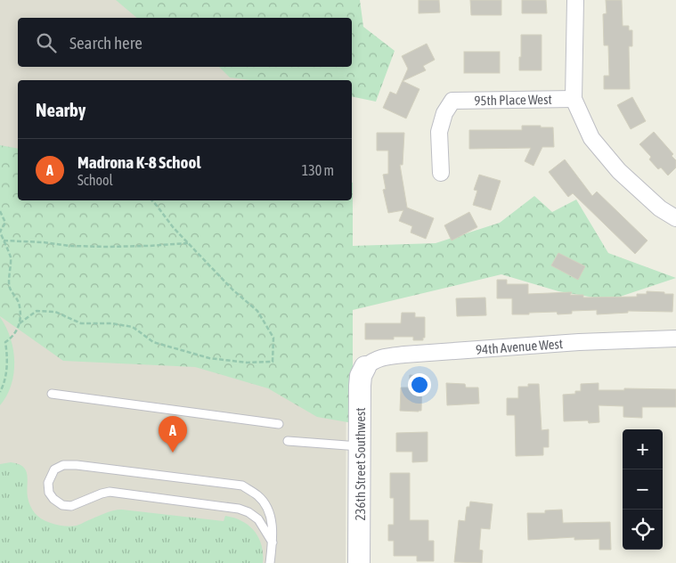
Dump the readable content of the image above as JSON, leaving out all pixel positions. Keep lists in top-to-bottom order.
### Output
{
  "streets": {
    "street": ["95th Place West", "94th Avenue West", "236th Street Southwest"]
  },
  "crossings": [
    ["94th Avenue West", "236th Street Southwest"]
  ],
  "page": {
    "search": "Search here",
    "heading": "Nearby",
    "list": [
      {
        "mark": "A",
        "name": "Madrona K-8 School",
        "note": "School",
        "value": "130 m"
      }
    ],
    "pins": "A",
    "map_buttons": ["+", "−"]
  }
}
